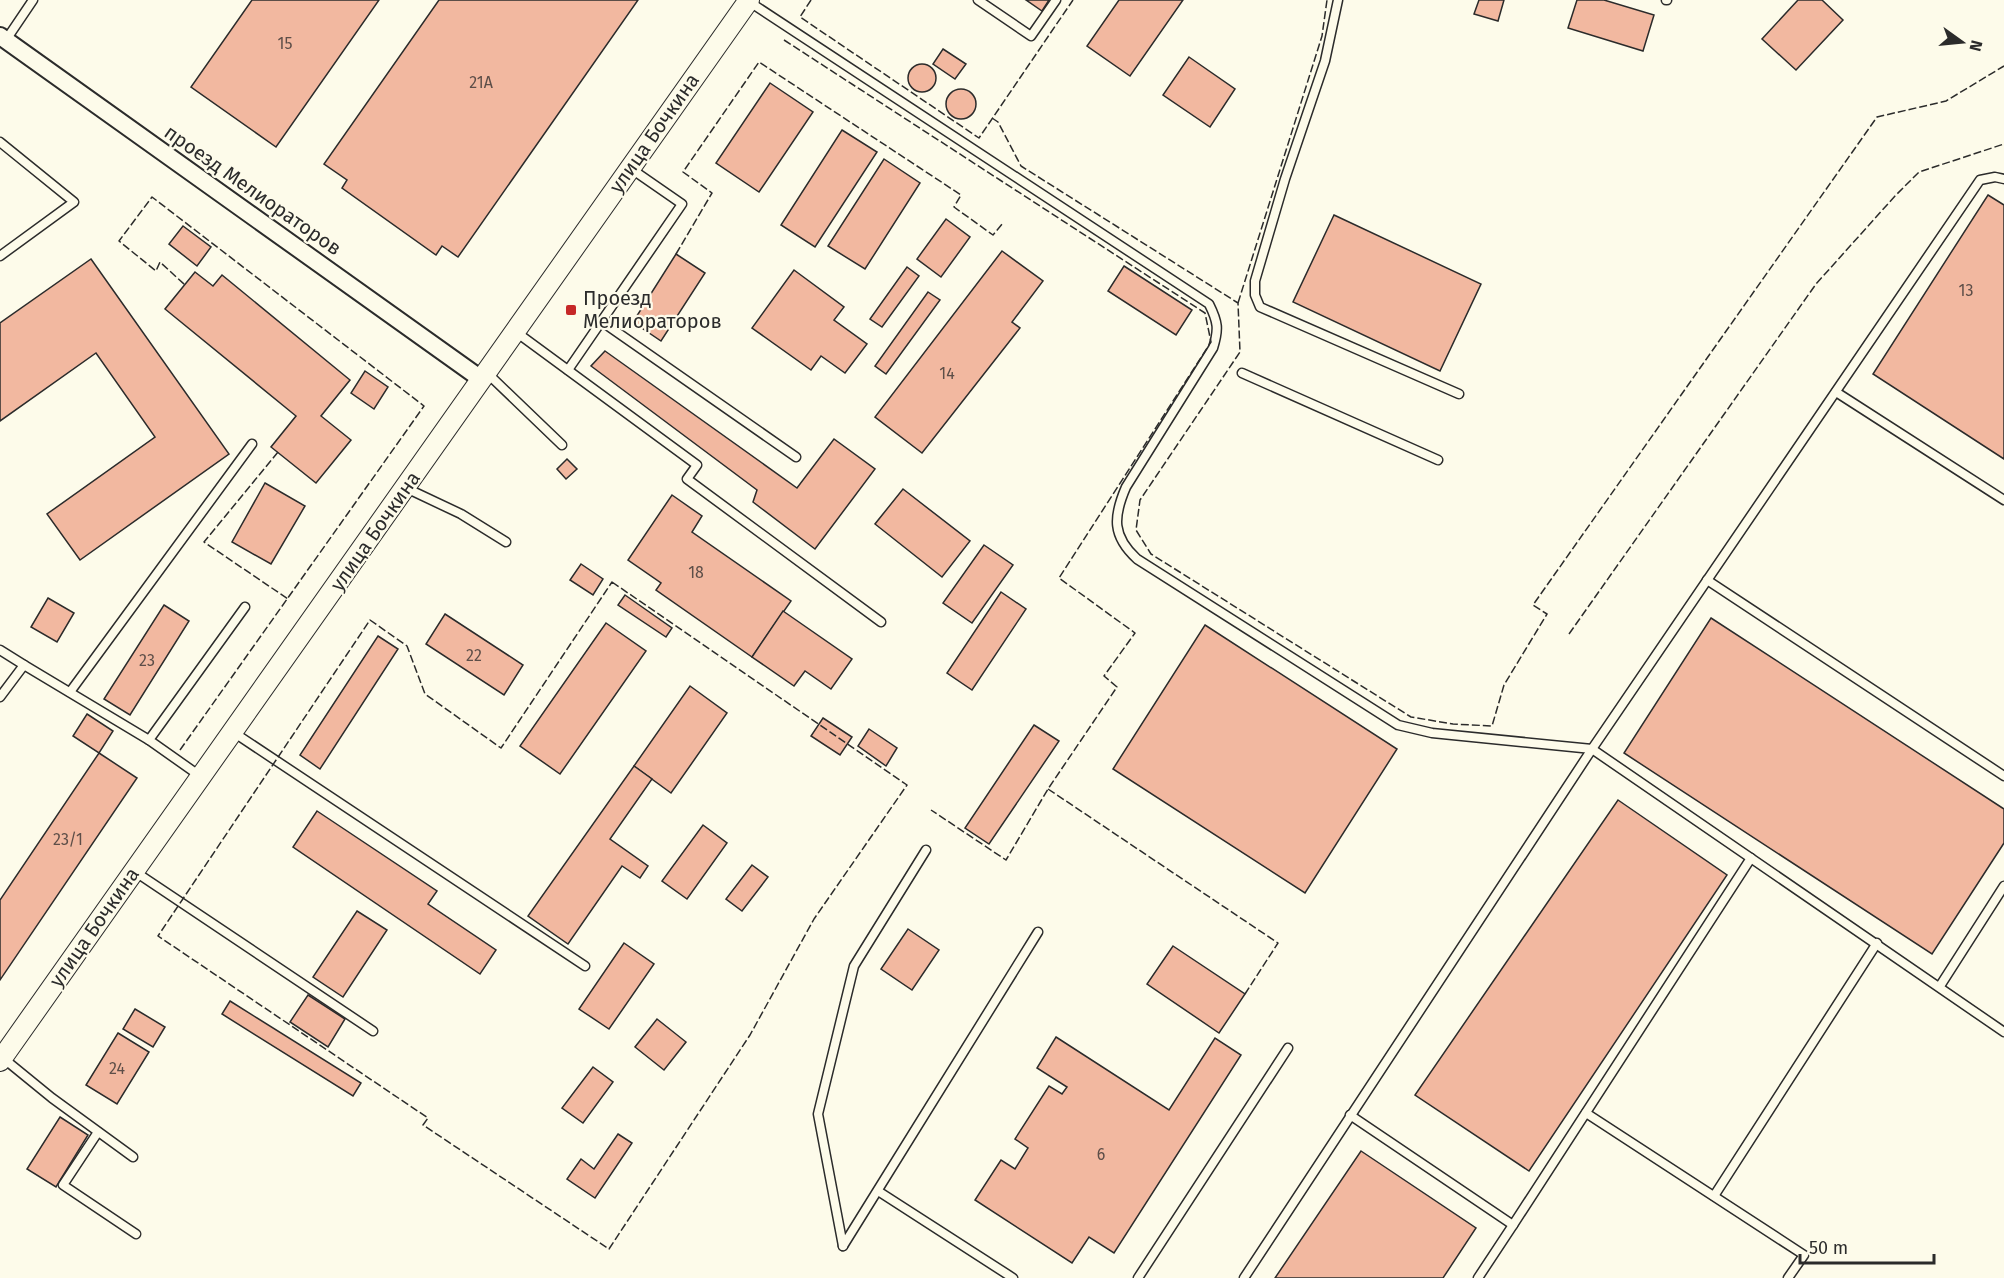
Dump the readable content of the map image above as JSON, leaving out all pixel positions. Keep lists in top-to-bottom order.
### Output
{
  "streets": {
    "street": ["улица Бочкина", "проезд Мелиораторов"]
  },
  "crossings": [
    ["улица Бочкина", "проезд Мелиораторов"]
  ],
  "places": {
    "transit": ["Проезд Мелиораторов"]
  },
  "house_numbers": [
    "15",
    "21А",
    "13",
    "14",
    "18",
    "22",
    "23",
    "23/1",
    "24",
    "6"
  ],
  "scale_bar": "50 m",
  "north": "right"
}
